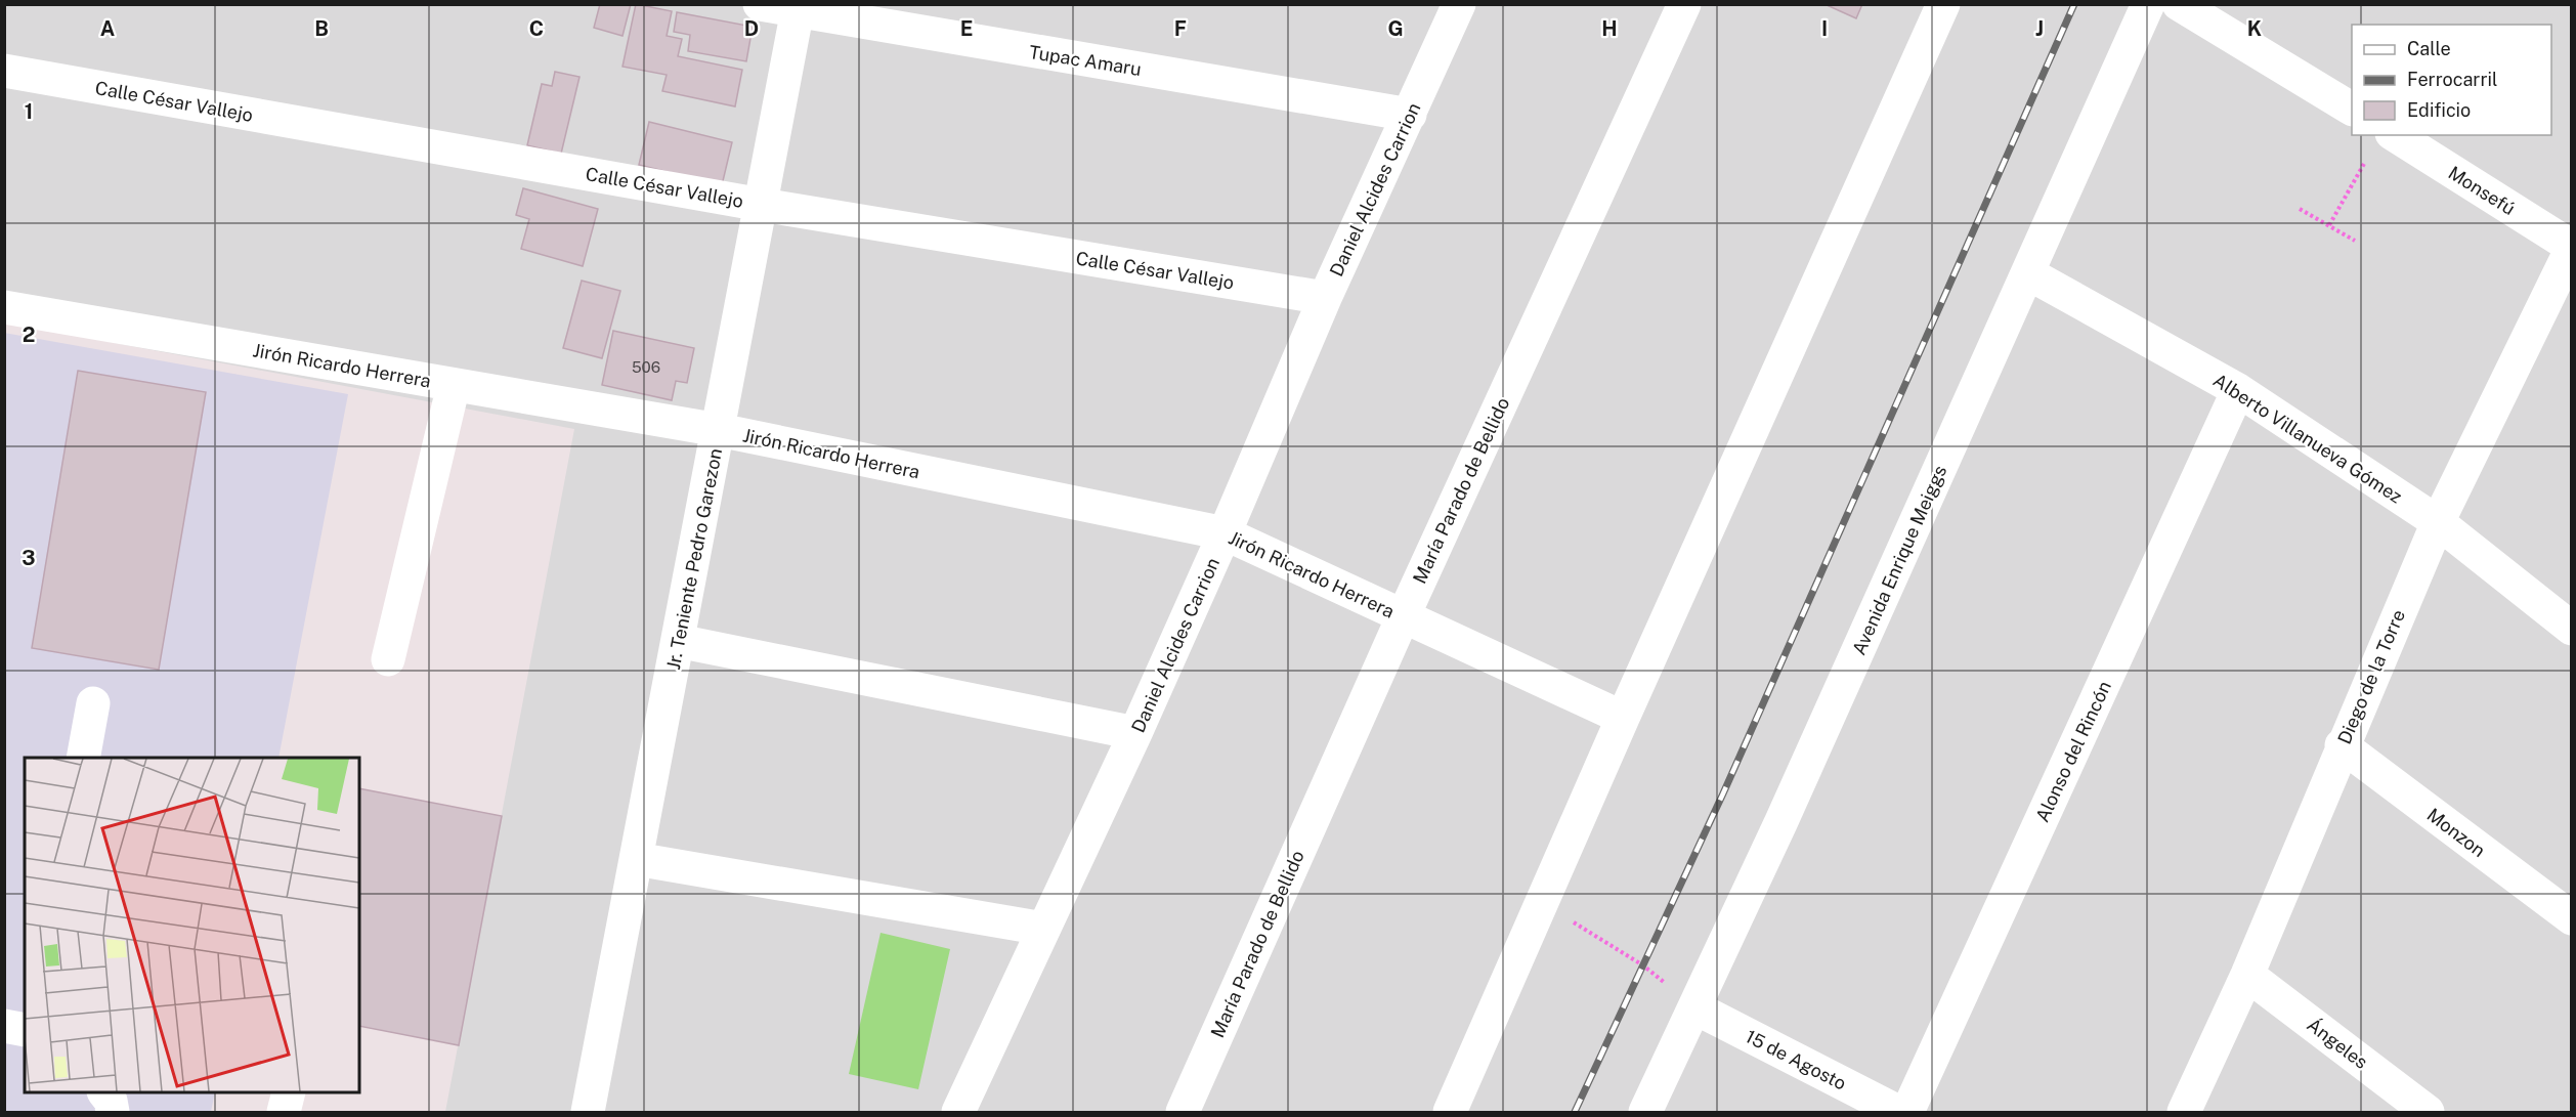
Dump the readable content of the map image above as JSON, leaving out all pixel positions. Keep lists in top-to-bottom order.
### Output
{
  "streets": {
    "street": [
      "Tupac Amaru",
      "Calle César Vallejo",
      "Daniel Alcides Carrion",
      "Monsefú",
      "Jirón Ricardo Herrera",
      "Alberto Villanueva Gómez",
      "María Parado de Bellido",
      "Jr. Teniente Pedro Garezon",
      "Avenida Enrique Meiggs",
      "Diego de la Torre",
      "Alonso del Rincón",
      "Monzon",
      "Ángeles",
      "15 de Agosto"
    ]
  },
  "crossings": [
    ["Tupac Amaru", "Daniel Alcides Carrion"],
    ["Tupac Amaru", "Jr. Teniente Pedro Garezon"],
    ["Calle César Vallejo", "Daniel Alcides Carrion"],
    ["Calle César Vallejo", "Jr. Teniente Pedro Garezon"],
    ["Daniel Alcides Carrion", "Jirón Ricardo Herrera"],
    ["Monsefú", "Diego de la Torre"],
    ["Jirón Ricardo Herrera", "María Parado de Bellido"],
    ["Jirón Ricardo Herrera", "Jr. Teniente Pedro Garezon"],
    ["Alberto Villanueva Gómez", "Avenida Enrique Meiggs"],
    ["Alberto Villanueva Gómez", "Diego de la Torre"],
    ["Alberto Villanueva Gómez", "Alonso del Rincón"],
    ["Avenida Enrique Meiggs", "15 de Agosto"],
    ["Diego de la Torre", "Monzon"],
    ["Diego de la Torre", "Ángeles"]
  ],
  "house_numbers": ["506"],
  "legend": ["Calle", "Ferrocarril", "Edificio"],
  "grid": {
    "columns": [
      "A",
      "B",
      "C",
      "D",
      "E",
      "F",
      "G",
      "H",
      "I",
      "J",
      "K"
    ],
    "rows": ["1", "2", "3"]
  }
}
